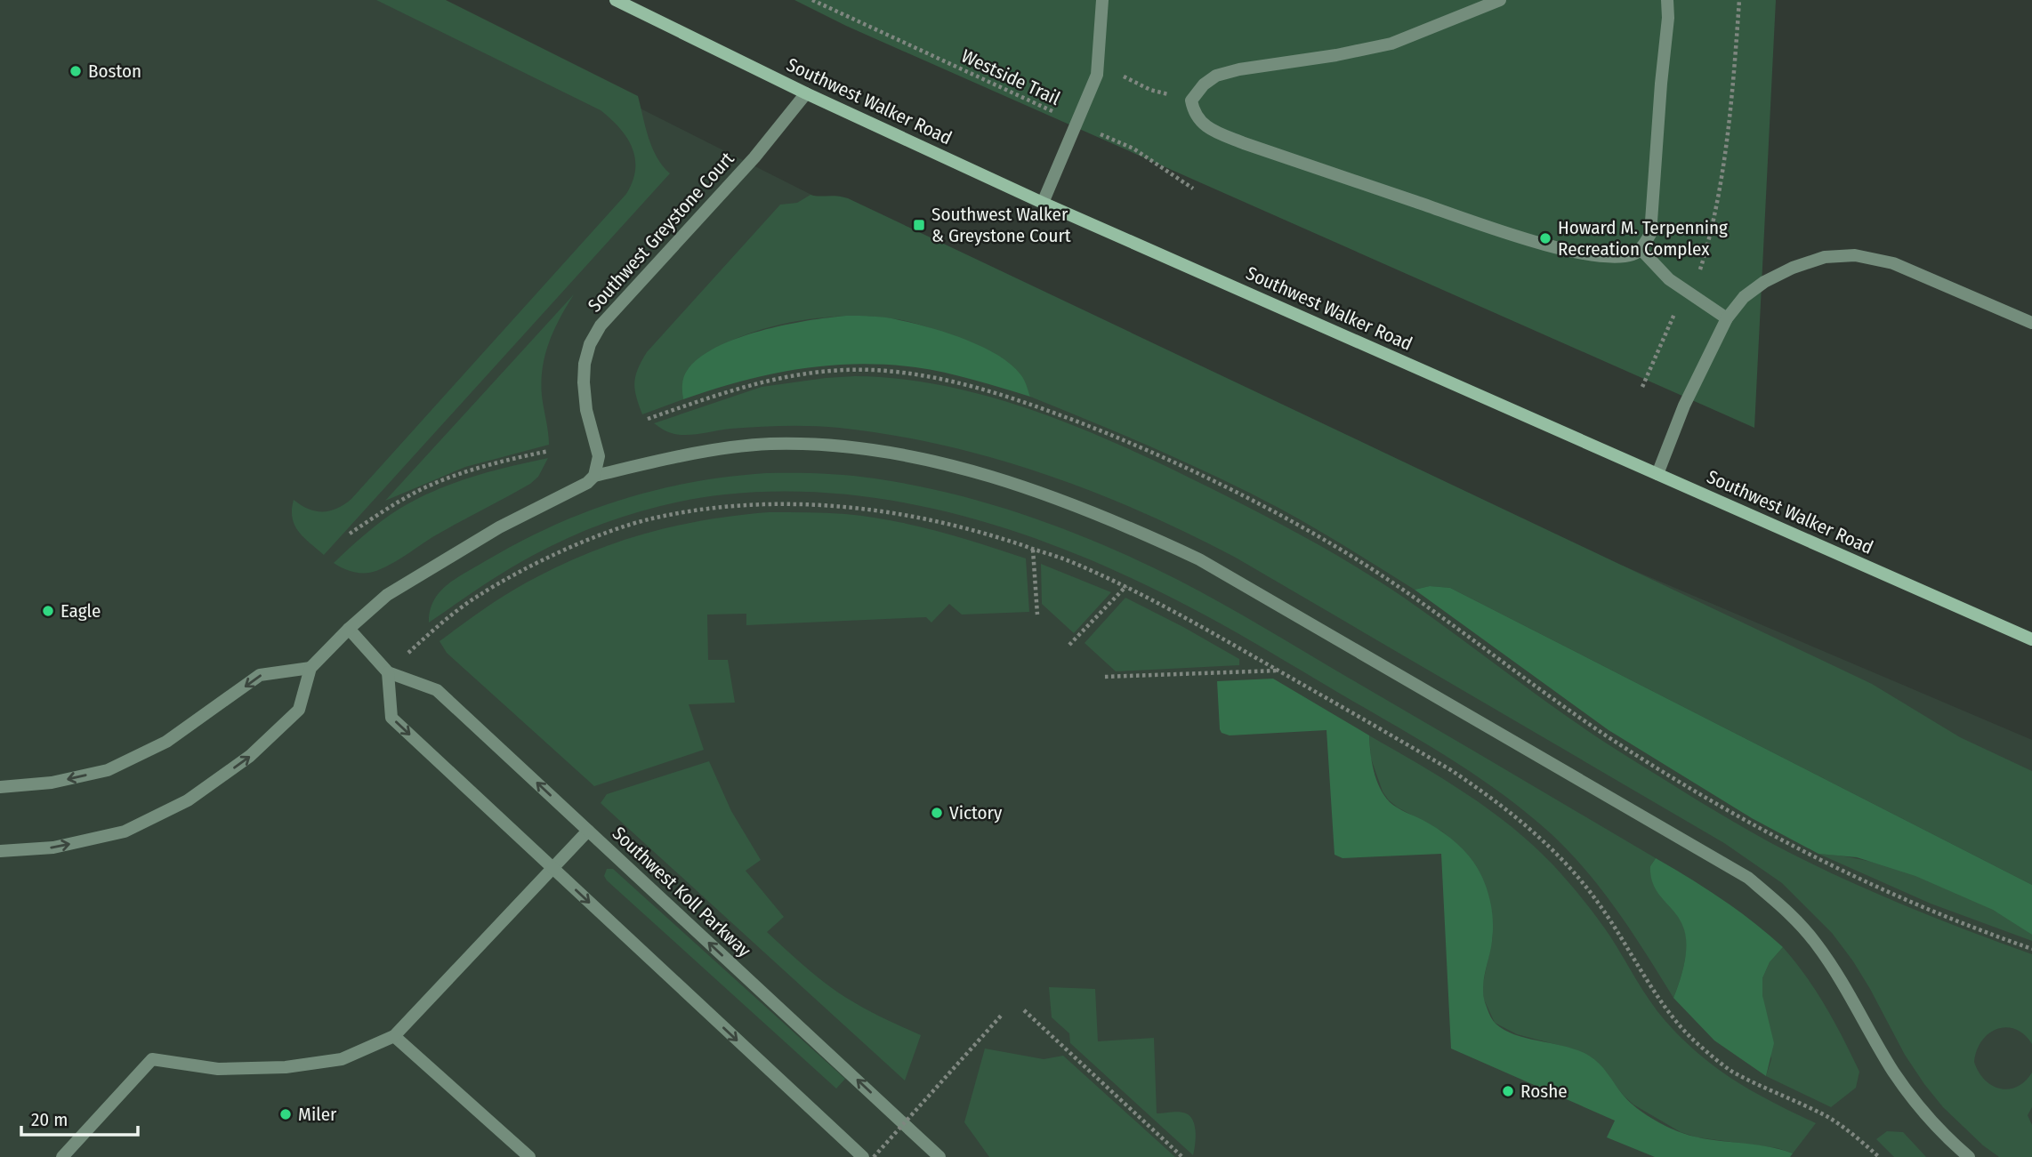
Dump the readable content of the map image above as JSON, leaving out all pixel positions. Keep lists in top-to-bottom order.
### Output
{
  "streets": {
    "main road": ["Southwest Walker Road"],
    "street": ["Southwest Greystone Court", "Southwest Koll Parkway"],
    "path": ["Westside Trail"]
  },
  "crossings": [
    ["Southwest Walker Road", "Southwest Greystone Court"]
  ],
  "places": {
    "other": [
      "Boston",
      "Howard M. Terpenning Recreation Complex",
      "Eagle",
      "Victory",
      "Roshe",
      "Miler"
    ],
    "transit": ["Southwest Walker & Greystone Court"]
  },
  "scale_bar": "20 m"
}
